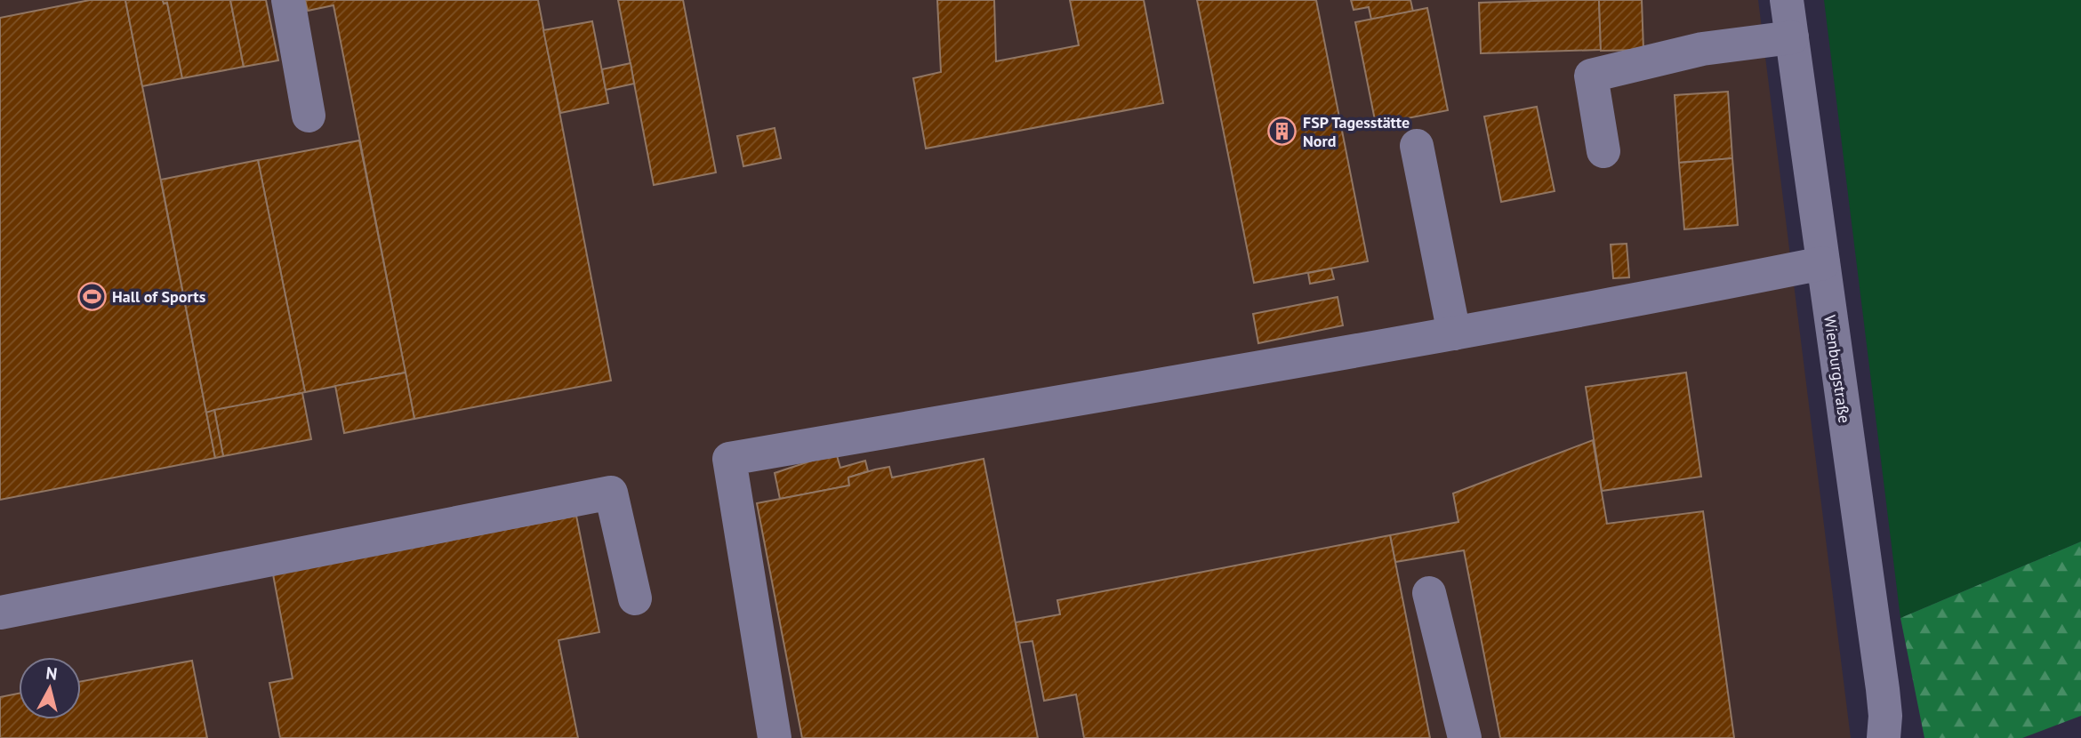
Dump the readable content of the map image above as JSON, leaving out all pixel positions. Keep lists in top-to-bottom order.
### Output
{
  "streets": {
    "street": ["Wienburgstraße"]
  },
  "places": {
    "building": ["FSP Tagesstätte Nord"],
    "sports": ["Hall of Sports"]
  },
  "north": "top"
}
